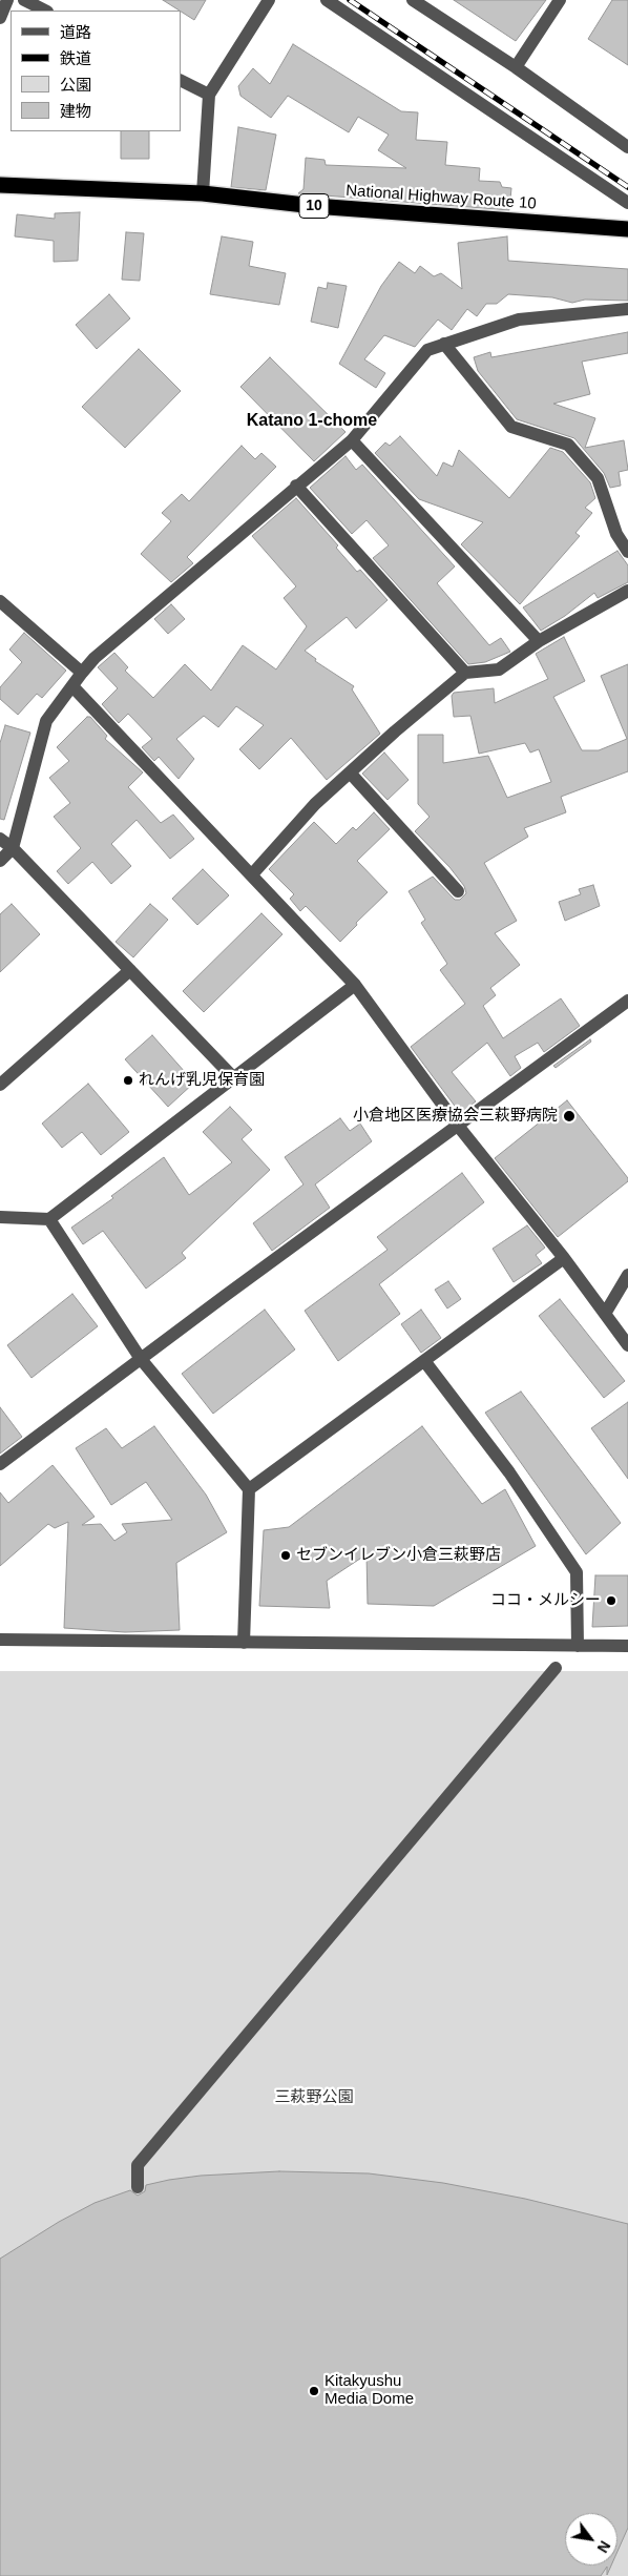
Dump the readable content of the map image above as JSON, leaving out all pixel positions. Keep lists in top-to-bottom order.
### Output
{
  "streets": {
    "highway": ["National Highway Route 10", "10"]
  },
  "districts": ["Katano 1-chome"],
  "parks": ["三萩野公園"],
  "places": [
    "れんげ乳児保育園",
    "小倉地区医療協会三萩野病院",
    "セブンイレブン小倉三萩野店",
    "ココ・メルシー",
    "Kitakyushu Media Dome"
  ],
  "legend": [
    "道路",
    "鉄道",
    "公園",
    "建物"
  ],
  "north": "bottom right"
}
